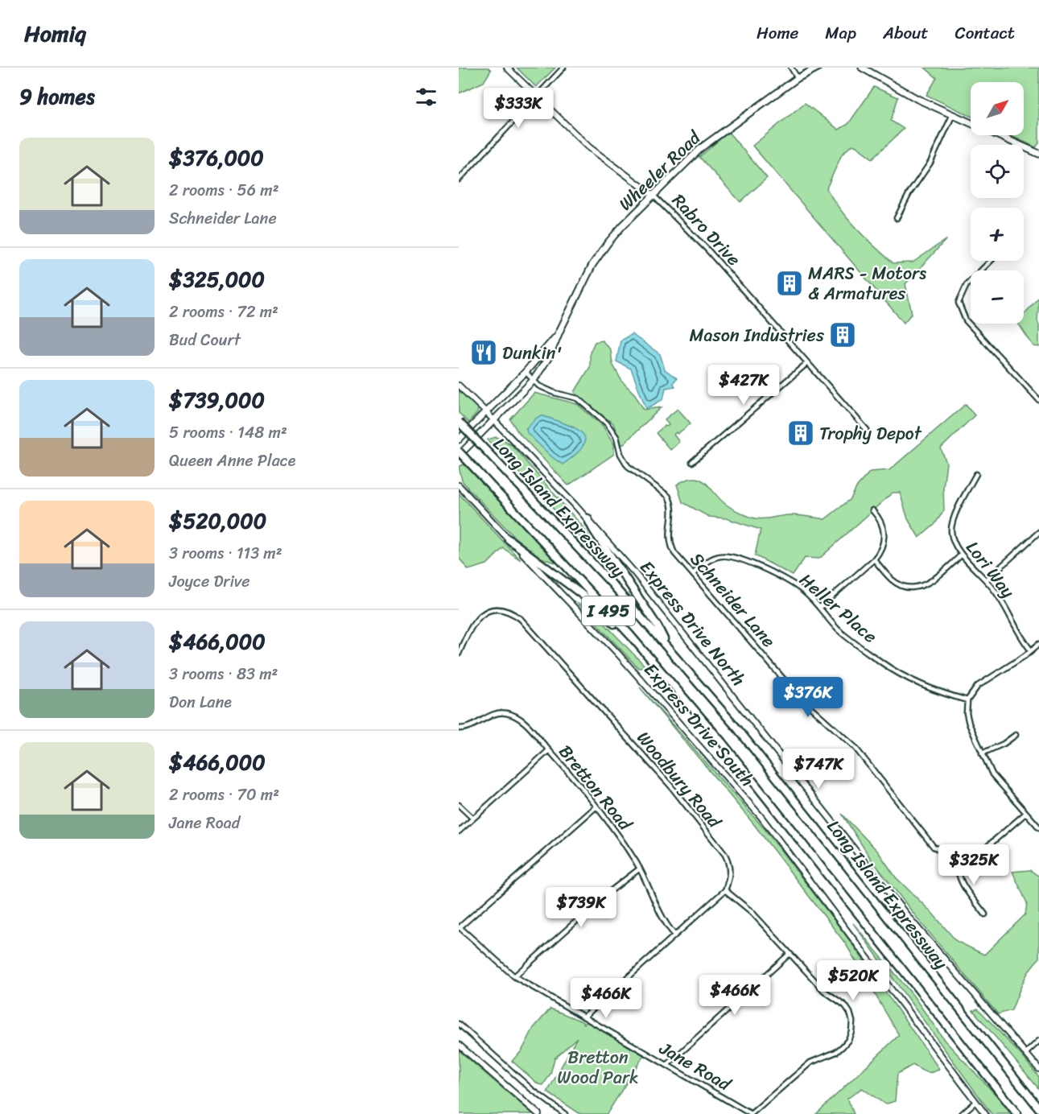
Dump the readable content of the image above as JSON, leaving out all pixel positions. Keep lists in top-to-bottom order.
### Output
{
  "streets": {
    "highway": ["Long Island Expressway", "I 495"],
    "main road": [
      "Wheeler Road",
      "Rabro Drive",
      "Express Drive North",
      "Express Drive South"
    ],
    "street": [
      "Lori Way",
      "Schneider Lane",
      "Heller Place",
      "Woodbury Road",
      "Bretton Road",
      "Jane Road"
    ]
  },
  "crossings": [
    ["Wheeler Road", "Rabro Drive"],
    ["Wheeler Road", "Schneider Lane"],
    ["Wheeler Road", "Express Drive North"],
    ["Schneider Lane", "Heller Place"]
  ],
  "parks": ["Bretton Wood Park"],
  "places": {
    "building": ["MARS - Motors & Armatures", "Mason Industries", "Trophy Depot"],
    "restaurant": ["Dunkin'"]
  },
  "north": "top right",
  "page": {
    "header": "Homiq",
    "nav": [
      "Home",
      "Map",
      "About",
      "Contact"
    ],
    "heading": "9 homes",
    "map_buttons": ["+", "−"],
    "price": [
      "$333K",
      "$427K",
      "$376K",
      "$747K",
      "$325K",
      "$739K",
      "$520K",
      "$466K",
      "$466K"
    ],
    "list": [
      {
        "name": "$376,000",
        "note": "2 rooms · 56 m² · Schneider Lane"
      },
      {
        "name": "$325,000",
        "note": "2 rooms · 72 m² · Bud Court"
      },
      {
        "name": "$739,000",
        "note": "5 rooms · 148 m² · Queen Anne Place"
      },
      {
        "name": "$520,000",
        "note": "3 rooms · 113 m² · Joyce Drive"
      },
      {
        "name": "$466,000",
        "note": "3 rooms · 83 m² · Don Lane"
      },
      {
        "name": "$466,000",
        "note": "2 rooms · 70 m² · Jane Road"
      }
    ]
  }
}
